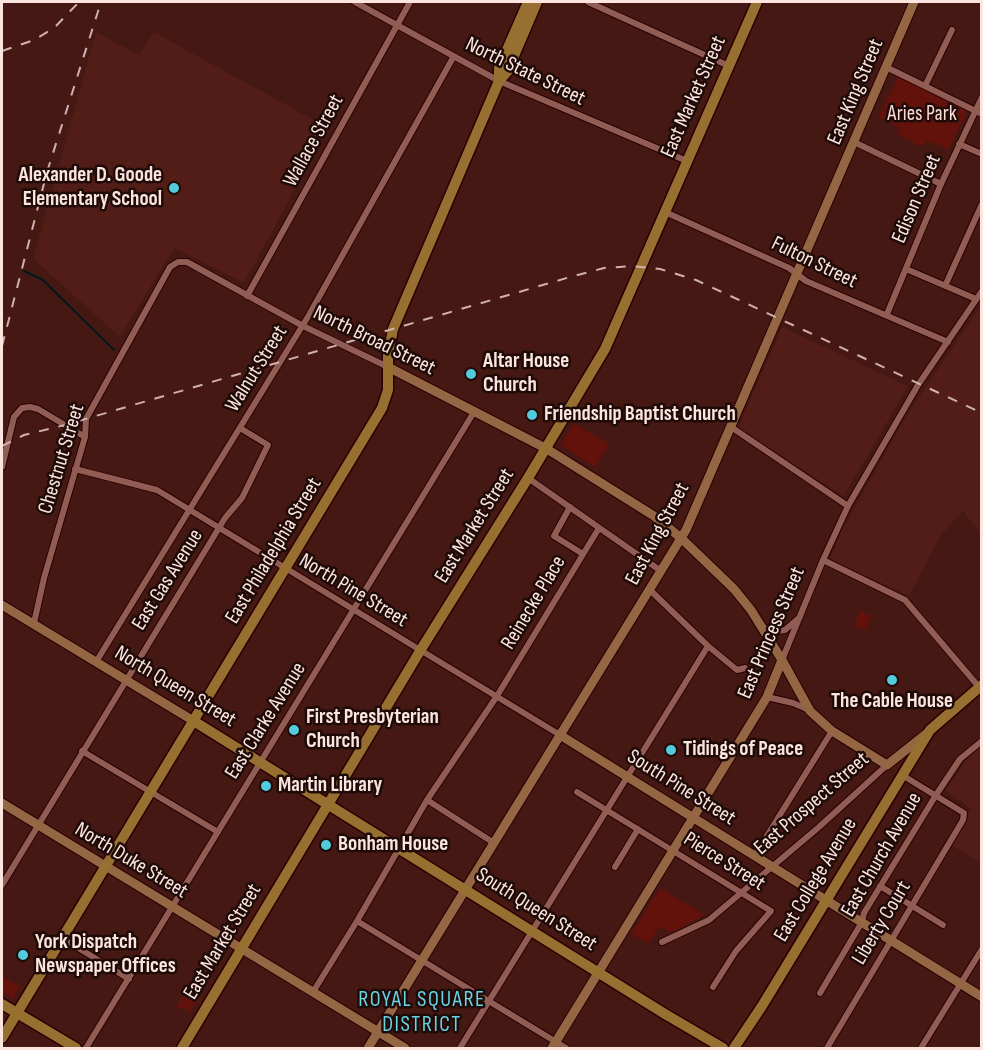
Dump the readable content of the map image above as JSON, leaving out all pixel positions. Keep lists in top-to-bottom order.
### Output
{
  "streets": {
    "main road": [
      "East Market Street",
      "East Philadelphia Street",
      "North Queen Street",
      "East Prospect Street",
      "East College Avenue",
      "South Queen Street"
    ],
    "street": [
      "North State Street",
      "East King Street",
      "Wallace Street",
      "Edison Street",
      "Fulton Street",
      "North Broad Street",
      "Walnut Street",
      "Chestnut Street",
      "East Gas Avenue",
      "North Pine Street",
      "Reinecke Place",
      "East Princess Street",
      "East Clarke Avenue",
      "South Pine Street",
      "East Church Avenue",
      "North Duke Street",
      "Pierce Street",
      "Liberty Court"
    ]
  },
  "crossings": [
    ["North State Street", "East Market Street"],
    ["North State Street", "Wallace Street"],
    ["North State Street", "Walnut Street"],
    ["North State Street", "East Philadelphia Street"],
    ["East King Street", "Fulton Street"],
    ["East King Street", "North Broad Street"],
    ["East King Street", "South Pine Street"],
    ["East King Street", "North Duke Street"],
    ["East King Street", "South Queen Street"],
    ["East Market Street", "Fulton Street"],
    ["East Market Street", "North Broad Street"],
    ["East Market Street", "North Pine Street"],
    ["East Market Street", "North Queen Street"],
    ["East Market Street", "South Pine Street"],
    ["East Market Street", "North Duke Street"],
    ["East Market Street", "South Queen Street"],
    ["Wallace Street", "North Broad Street"],
    ["Edison Street", "Fulton Street"],
    ["Fulton Street", "East Princess Street"],
    ["North Broad Street", "Walnut Street"],
    ["North Broad Street", "Chestnut Street"],
    ["North Broad Street", "East Philadelphia Street"],
    ["North Broad Street", "East Princess Street"],
    ["North Broad Street", "East Clarke Avenue"],
    ["North Broad Street", "East Prospect Street"],
    ["Walnut Street", "East Gas Avenue"],
    ["Walnut Street", "North Pine Street"],
    ["Walnut Street", "North Queen Street"],
    ["Chestnut Street", "North Pine Street"],
    ["Chestnut Street", "North Queen Street"],
    ["East Philadelphia Street", "North Pine Street"],
    ["East Philadelphia Street", "North Queen Street"],
    ["East Philadelphia Street", "North Duke Street"],
    ["East Gas Avenue", "North Pine Street"],
    ["East Gas Avenue", "North Queen Street"],
    ["East Gas Avenue", "North Duke Street"],
    ["North Pine Street", "East Clarke Avenue"],
    ["North Pine Street", "South Pine Street"],
    ["Reinecke Place", "South Pine Street"],
    ["Reinecke Place", "North Duke Street"],
    ["Reinecke Place", "South Queen Street"],
    ["East Princess Street", "South Pine Street"],
    ["East Princess Street", "Pierce Street"],
    ["East Princess Street", "South Queen Street"],
    ["North Queen Street", "East Clarke Avenue"],
    ["North Queen Street", "South Queen Street"],
    ["East Clarke Avenue", "North Duke Street"],
    ["South Pine Street", "East Prospect Street"],
    ["South Pine Street", "East Church Avenue"],
    ["South Pine Street", "East College Avenue"],
    ["South Pine Street", "Liberty Court"],
    ["East Prospect Street", "Pierce Street"],
    ["East Prospect Street", "East College Avenue"],
    ["East Church Avenue", "Liberty Court"]
  ],
  "districts": ["ROYAL SQUARE DISTRICT"],
  "parks": ["Aries Park"],
  "places": [
    "Alexander D. Goode Elementary School",
    "Altar House Church",
    "Friendship Baptist Church",
    "The Cable House",
    "First Presbyterian Church",
    "Tidings of Peace",
    "Martin Library",
    "Bonham House",
    "York Dispatch Newspaper Offices"
  ]
}
